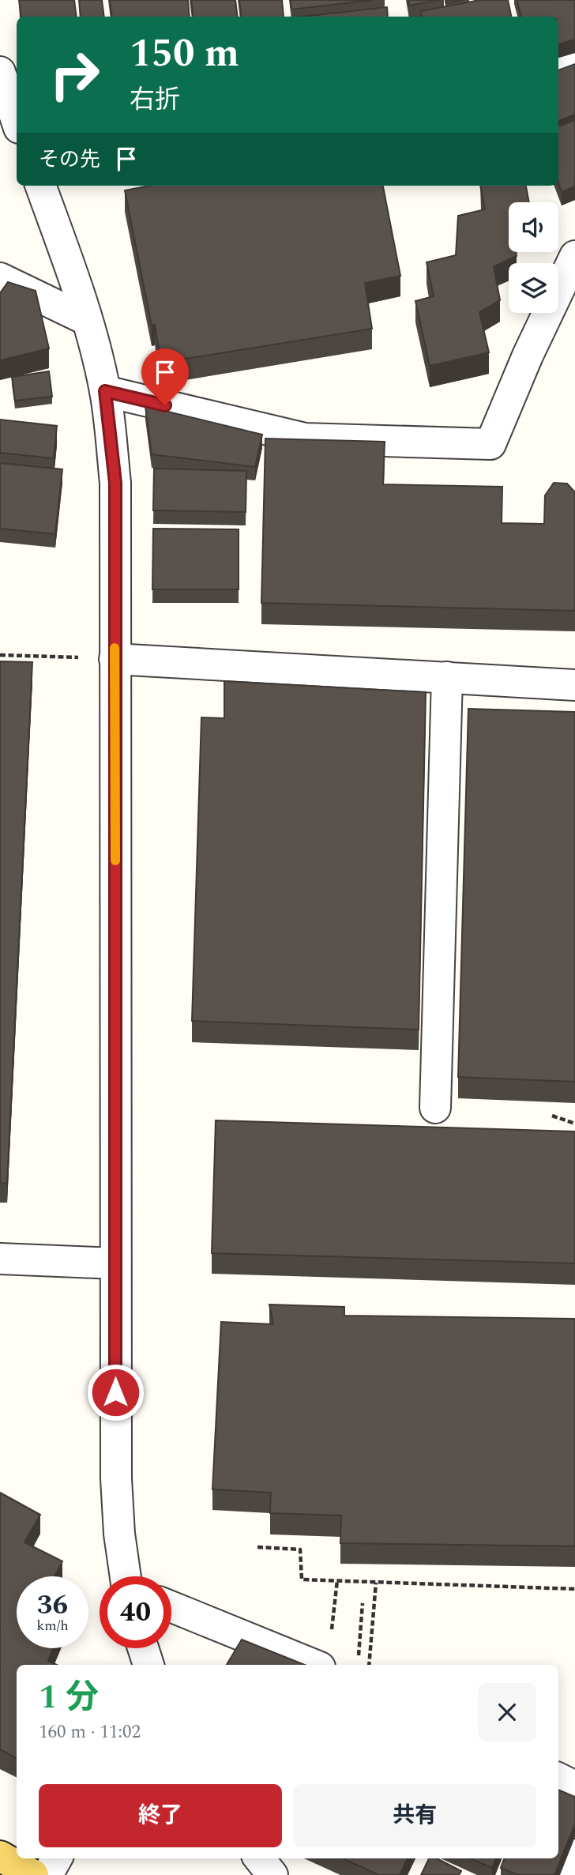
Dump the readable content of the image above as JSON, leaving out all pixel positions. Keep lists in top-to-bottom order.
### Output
{
  "page": {
    "turn": ["150 m", "右折"],
    "then": "その先",
    "speed": "36 km/h",
    "limit": "40",
    "heading": ["1 分", "160 m · 11:02"],
    "buttons": ["終了", "共有"]
  }
}
